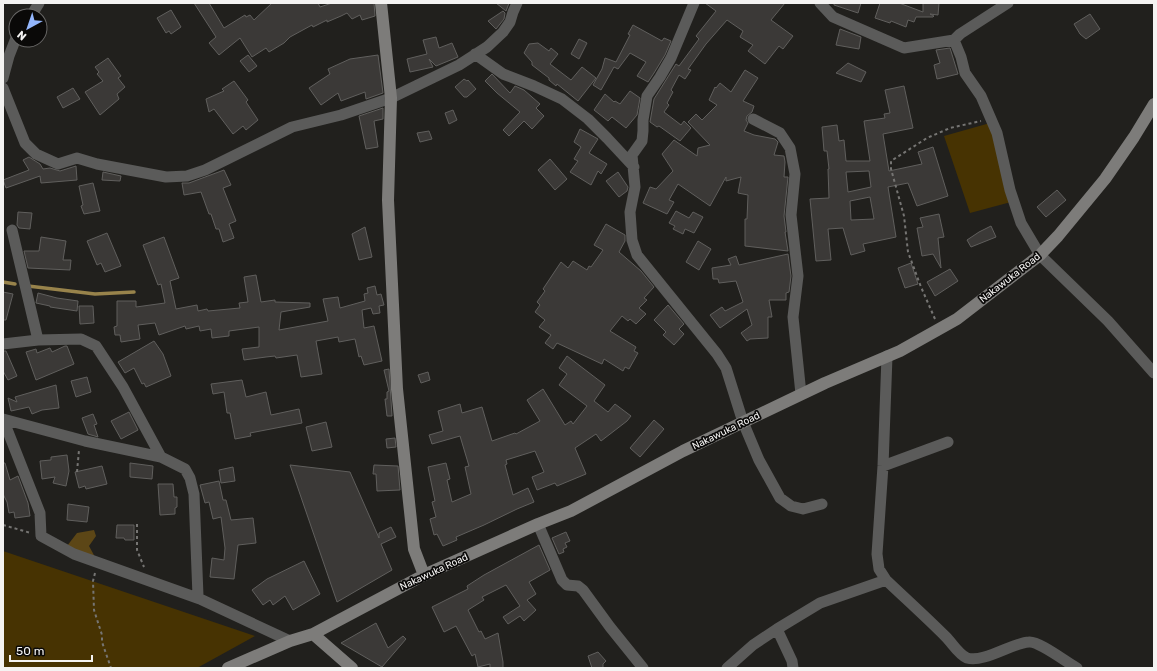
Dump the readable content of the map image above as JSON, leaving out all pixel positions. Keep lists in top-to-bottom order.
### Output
{
  "streets": {
    "main road": ["Nakawuka Road"]
  },
  "scale_bar": "50 m",
  "north": "bottom left"
}
